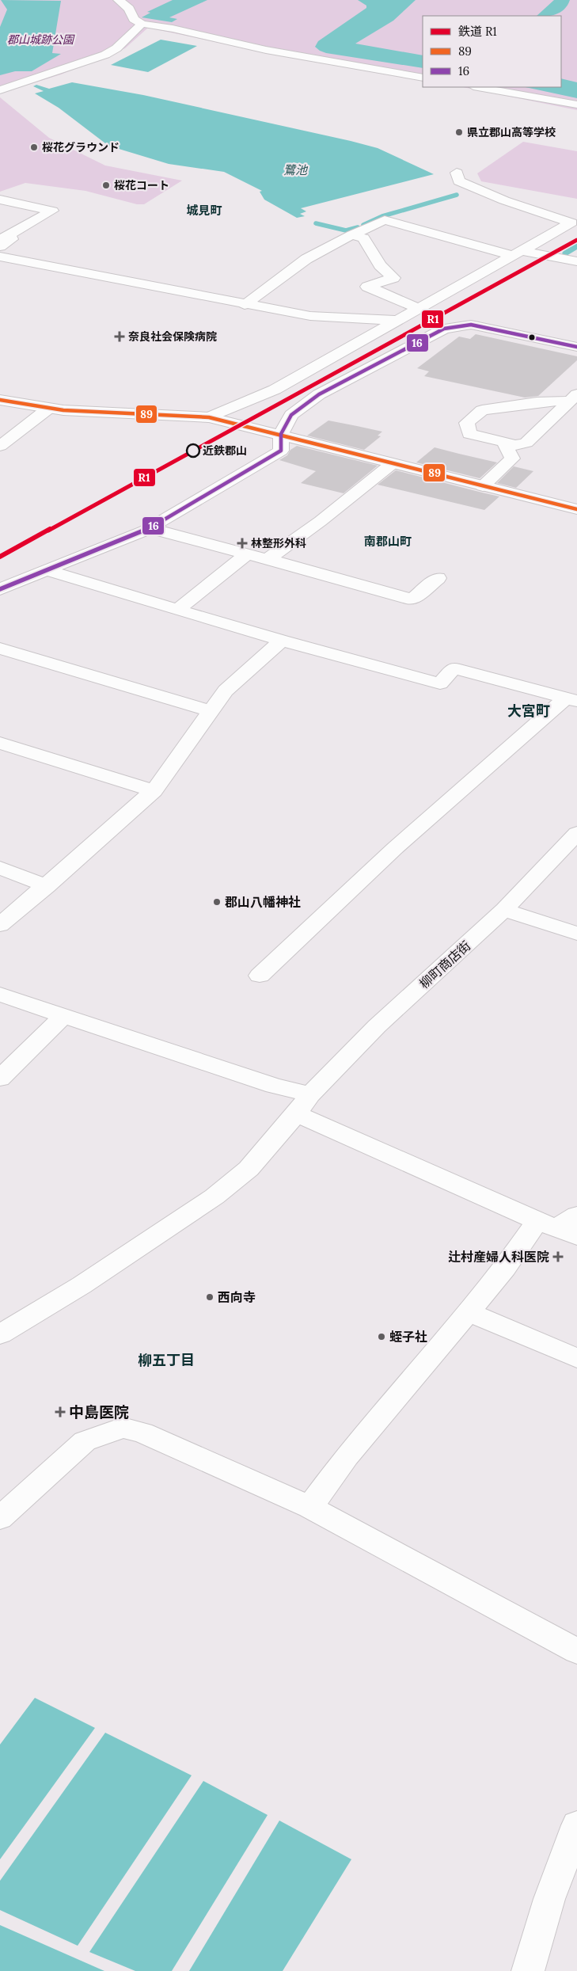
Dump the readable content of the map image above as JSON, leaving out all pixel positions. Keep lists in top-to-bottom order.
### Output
{
  "streets": {
    "street": ["柳町商店街"]
  },
  "districts": [
    "城見町",
    "南郡山町",
    "大宮町",
    "柳五丁目"
  ],
  "water": ["鷺池"],
  "parks": ["郡山城跡公園"],
  "places": {
    "other": [
      "県立郡山高等学校",
      "桜花グラウンド",
      "桜花コート",
      "近鉄郡山",
      "郡山八幡神社",
      "西向寺",
      "蛭子社"
    ],
    "health": [
      "奈良社会保険病院",
      "林整形外科",
      "辻村産婦人科医院",
      "中島医院"
    ]
  },
  "lines": ["rail line R1", "transit line 16", "transit line 89"],
  "legend": ["鉄道 R1", "89", "16"]
}
